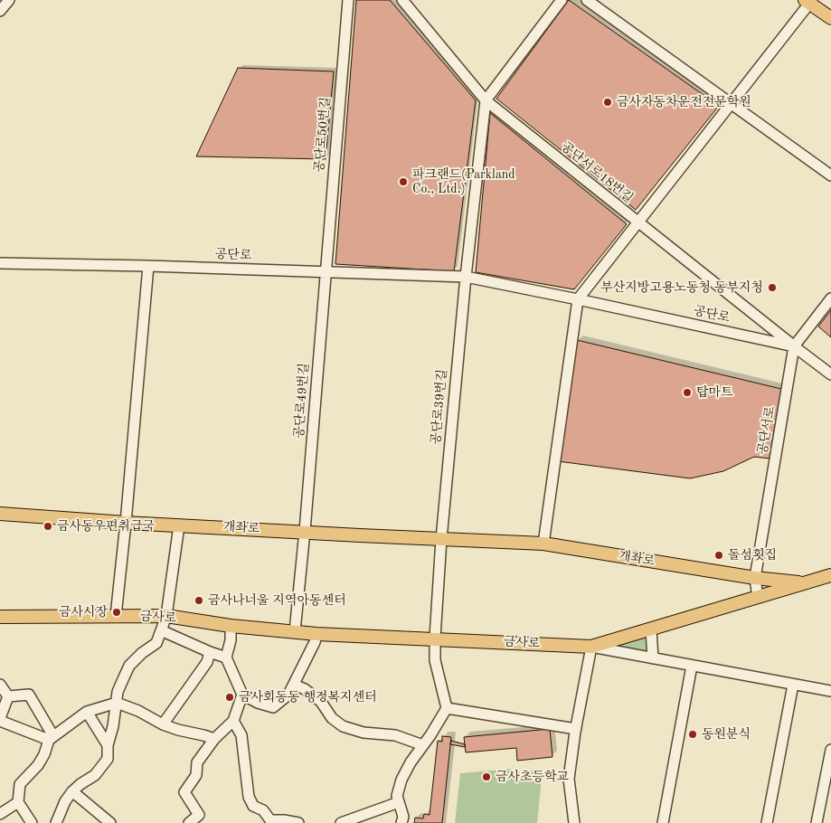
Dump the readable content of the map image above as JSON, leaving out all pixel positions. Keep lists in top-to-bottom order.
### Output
{
  "streets": {
    "main road": ["개좌로", "금사로"],
    "street": [
      "공단로50번길",
      "공단서로18번길",
      "공단로",
      "공단로49번길",
      "공단로39번길",
      "공단서로"
    ]
  },
  "crossings": [
    ["공단로50번길", "공단로"],
    ["공단로50번길", "공단로49번길"],
    ["공단서로18번길", "공단로"],
    ["공단서로18번길", "공단서로"],
    ["공단로", "공단로49번길"],
    ["공단로", "공단로39번길"],
    ["공단로", "공단서로"],
    ["공단로49번길", "개좌로"],
    ["공단로39번길", "개좌로"],
    ["공단서로", "개좌로"],
    ["공단서로", "금사로"],
    ["개좌로", "금사로"]
  ],
  "places": [
    "금사자동차운전전문학원",
    "파크랜드(Parkland Co., Ltd.)",
    "부산지방고용노동청 동부지청",
    "탑마트",
    "금사동우편취급국",
    "돌섬횟집",
    "금사나너울 지역아동센터",
    "금사시장",
    "금사회동동 행정복지센터",
    "동원분식",
    "금사초등학교"
  ]
}
